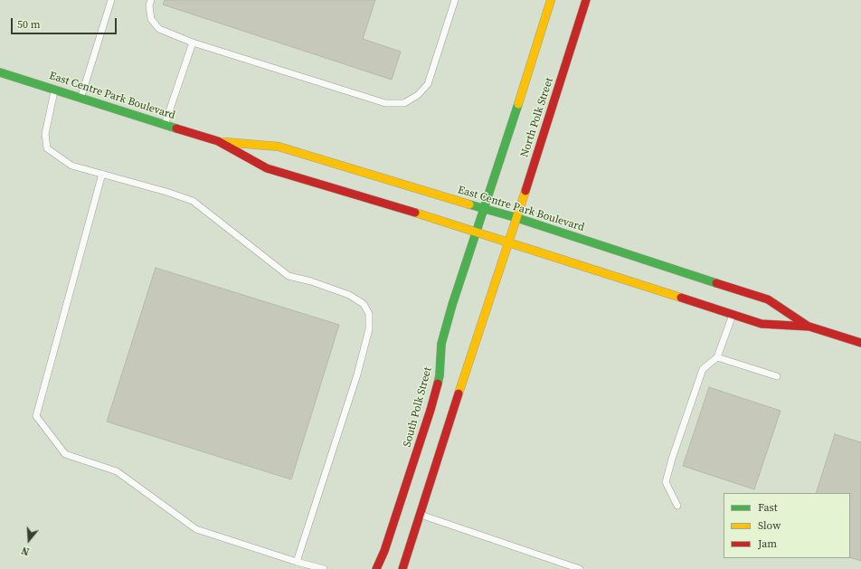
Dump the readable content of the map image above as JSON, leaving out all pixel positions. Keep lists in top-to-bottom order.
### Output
{
  "streets": {
    "street": ["East Centre Park Boulevard", "North Polk Street", "South Polk Street"]
  },
  "crossings": [
    ["East Centre Park Boulevard", "North Polk Street"],
    ["East Centre Park Boulevard", "South Polk Street"],
    ["North Polk Street", "South Polk Street"]
  ],
  "legend": ["Fast", "Slow", "Jam"],
  "scale_bar": "50 m",
  "north": "bottom"
}
